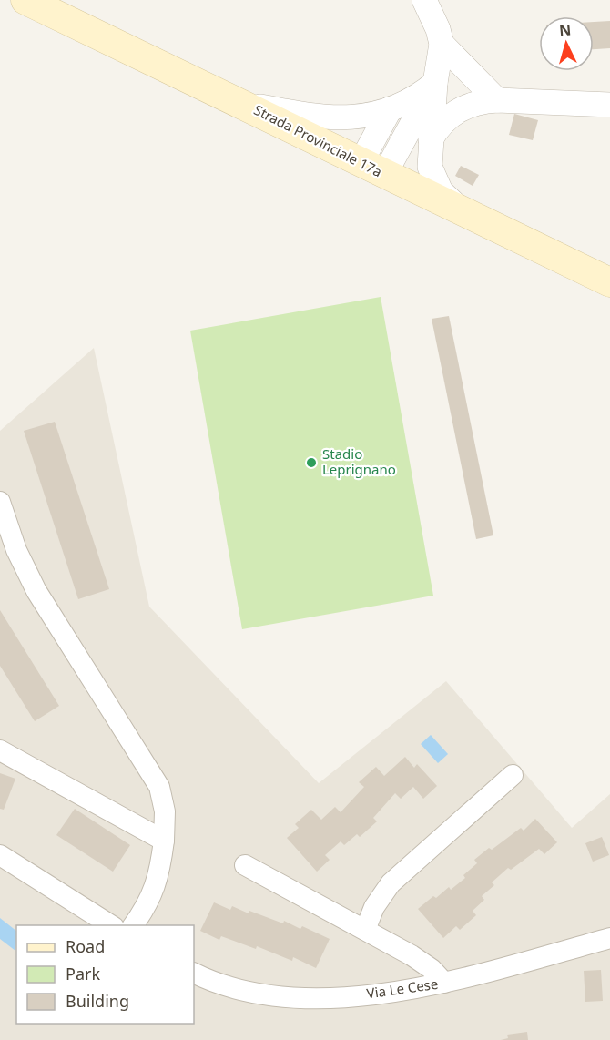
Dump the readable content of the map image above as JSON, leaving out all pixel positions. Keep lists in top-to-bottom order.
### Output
{
  "streets": {
    "main road": ["Strada Provinciale 17a"],
    "street": ["Via Le Cese"]
  },
  "places": ["Stadio Leprignano"],
  "legend": ["Road", "Park", "Building"],
  "north": "top"
}
